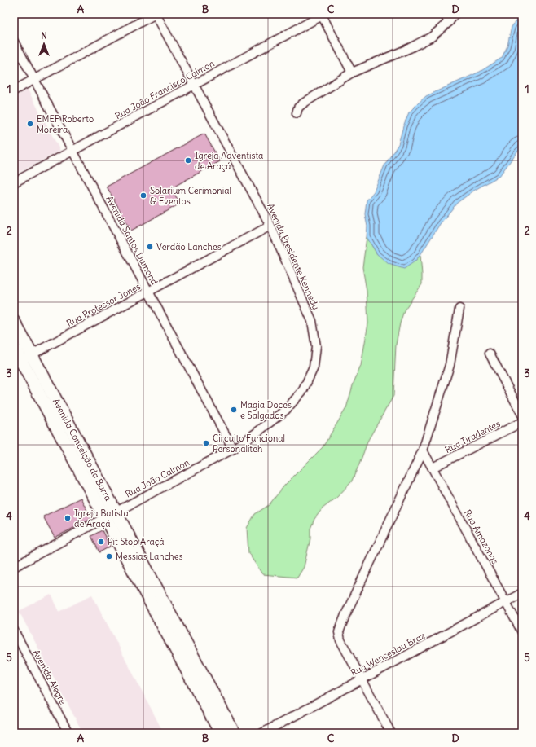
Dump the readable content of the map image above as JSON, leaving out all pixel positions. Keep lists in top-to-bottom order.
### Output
{
  "streets": {
    "street": [
      "Rua João Francisco Calmon",
      "Avenida Santos Dumond",
      "Avenida Presidente Kennedy",
      "Rua Professor Jones",
      "Rua Tiradentes",
      "Avenida Conceição da Barra",
      "Rua João Calmon",
      "Rua Amazonas",
      "Rua Wenceslau Braz",
      "Avenida Alegre"
    ]
  },
  "crossings": [
    ["Rua João Francisco Calmon", "Avenida Santos Dumond"],
    ["Rua João Francisco Calmon", "Avenida Presidente Kennedy"],
    ["Avenida Santos Dumond", "Rua Professor Jones"],
    ["Avenida Santos Dumond", "Rua João Calmon"],
    ["Avenida Presidente Kennedy", "Rua Professor Jones"],
    ["Avenida Presidente Kennedy", "Rua João Calmon"],
    ["Rua Professor Jones", "Avenida Conceição da Barra"],
    ["Rua Tiradentes", "Rua Amazonas"],
    ["Avenida Conceição da Barra", "Rua João Calmon"],
    ["Rua Amazonas", "Rua Wenceslau Braz"]
  ],
  "places": [
    "EMEF Roberto Moreira",
    "Igreja Adventista de Araçá",
    "Solarium Cerimonial & Eventos",
    "Verdão Lanches",
    "Magia Doces e Salgados",
    "Circuito Funcional Personaliteh",
    "Igreja Batista de Araçá",
    "Pit Stop Araçá",
    "Messias Lanches"
  ],
  "north": "top",
  "grid": {
    "columns": [
      "A",
      "B",
      "C",
      "D"
    ],
    "rows": [
      "1",
      "2",
      "3",
      "4",
      "5"
    ]
  }
}
